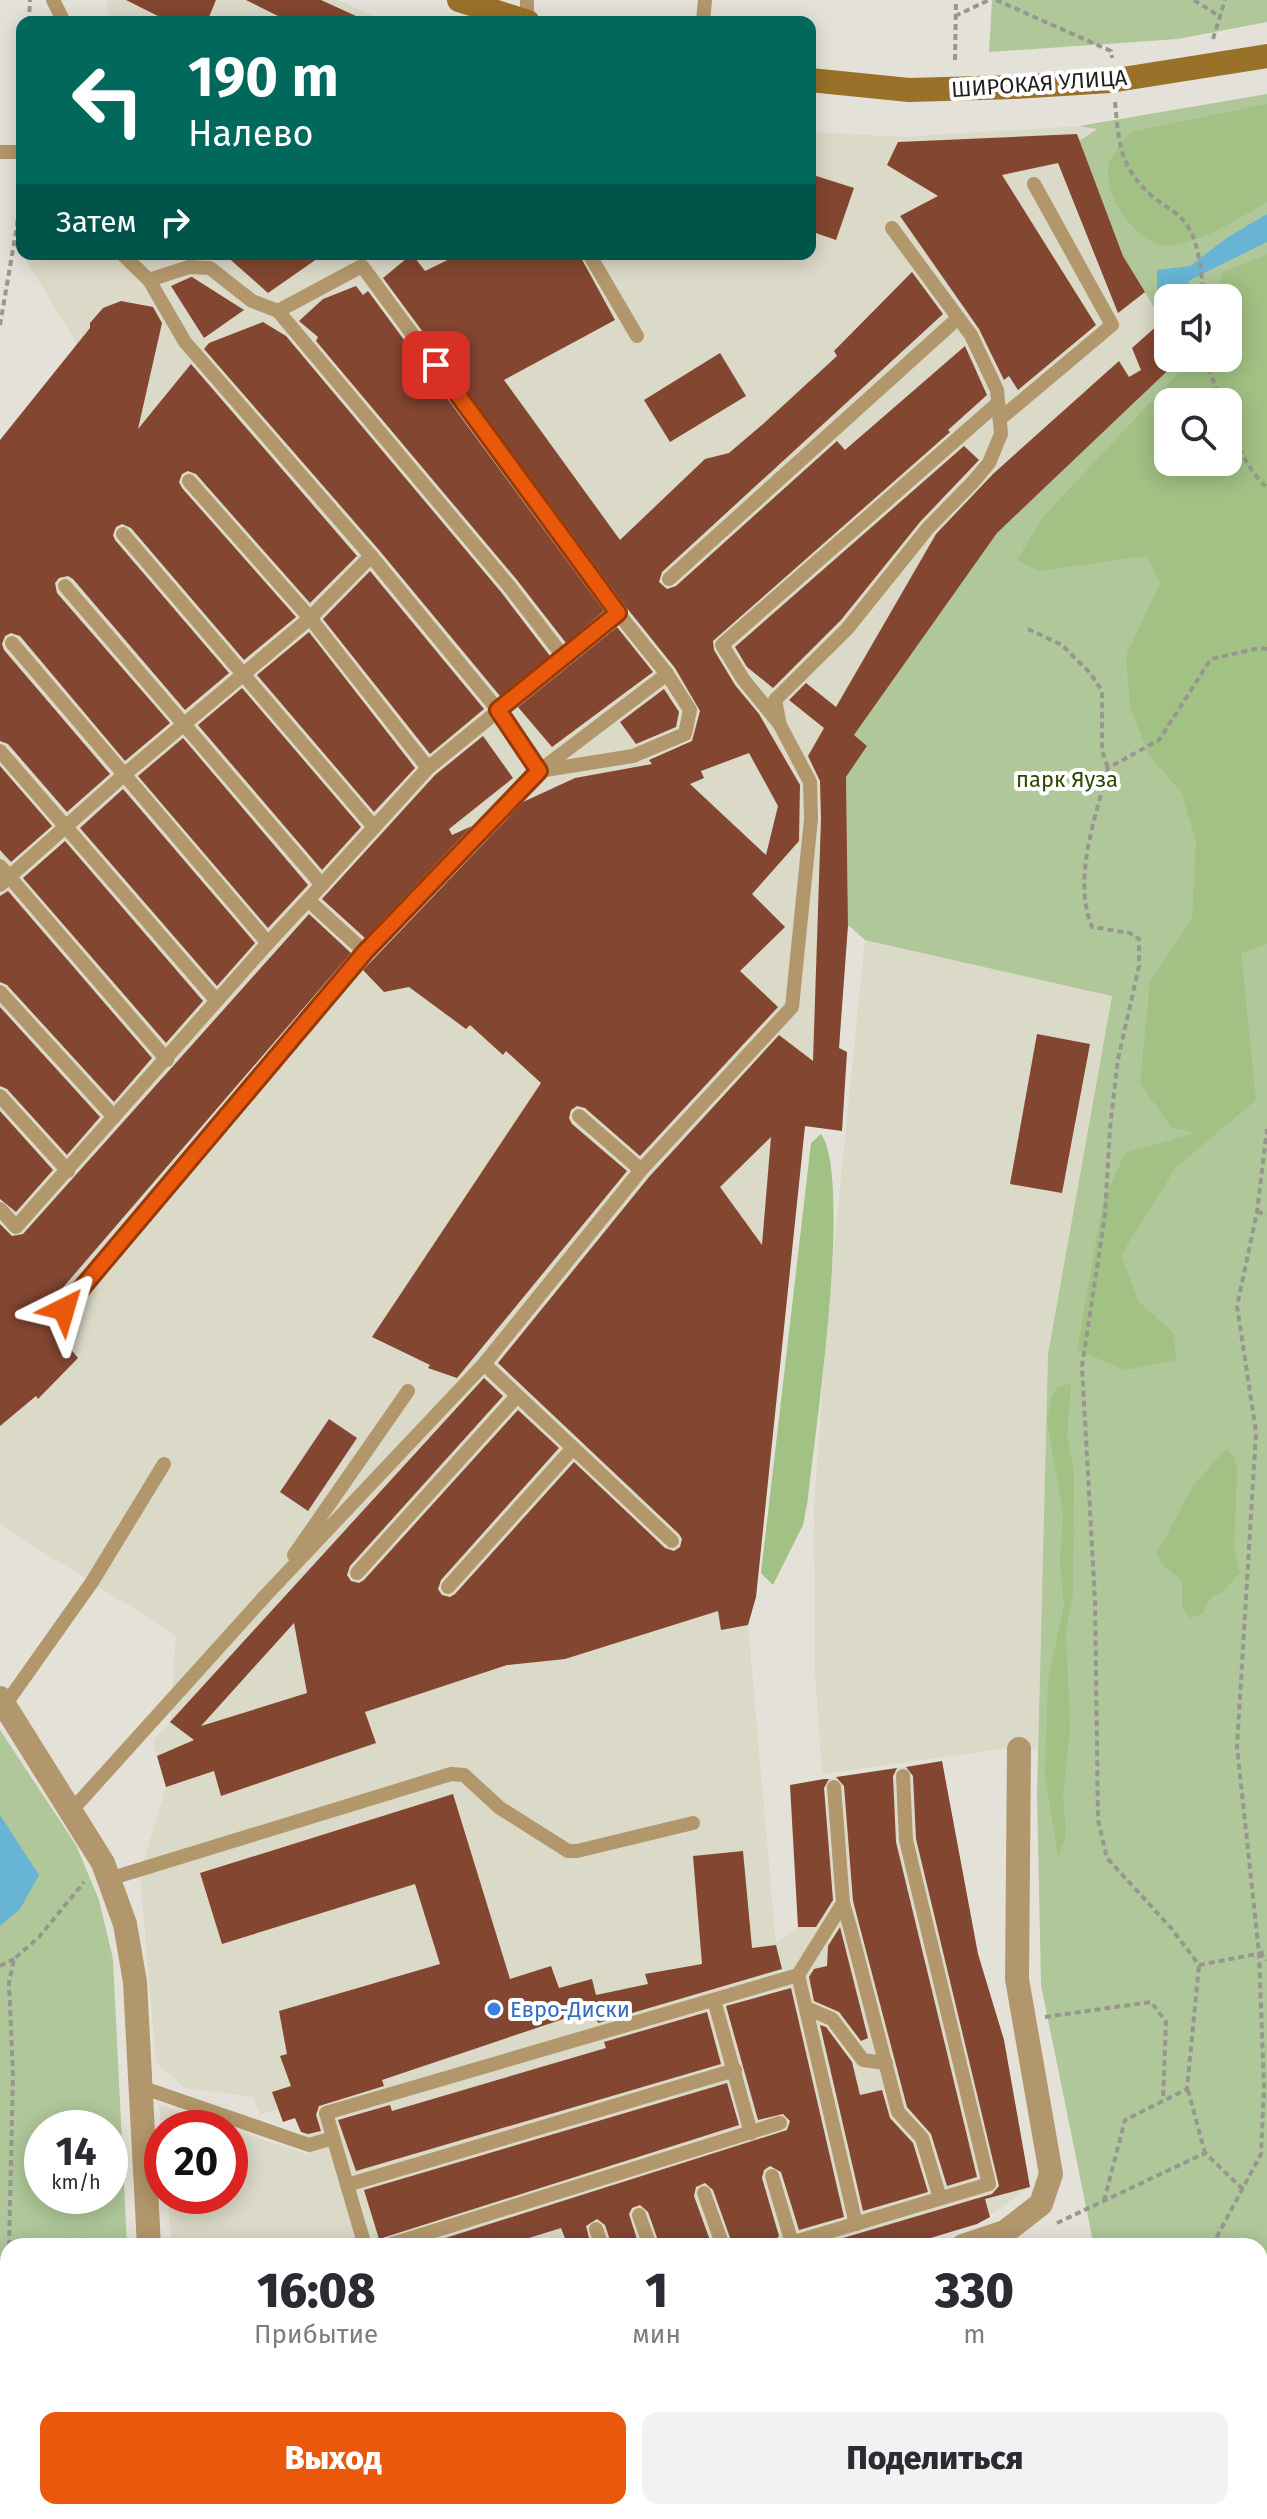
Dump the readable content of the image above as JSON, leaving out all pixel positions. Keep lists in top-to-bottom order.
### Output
{
  "streets": {
    "main road": ["ШИРОКАЯ УЛИЦА"]
  },
  "parks": ["парк Яуза"],
  "places": ["Евро-Диски"],
  "page": {
    "turn": ["190 m", "Налево"],
    "then": "Затем",
    "speed": "14 km/h",
    "limit": "20",
    "eta": [
      "16:08",
      "Прибытие",
      "1",
      "мин",
      "330",
      "m"
    ],
    "buttons": ["Выход", "Поделиться"]
  }
}
